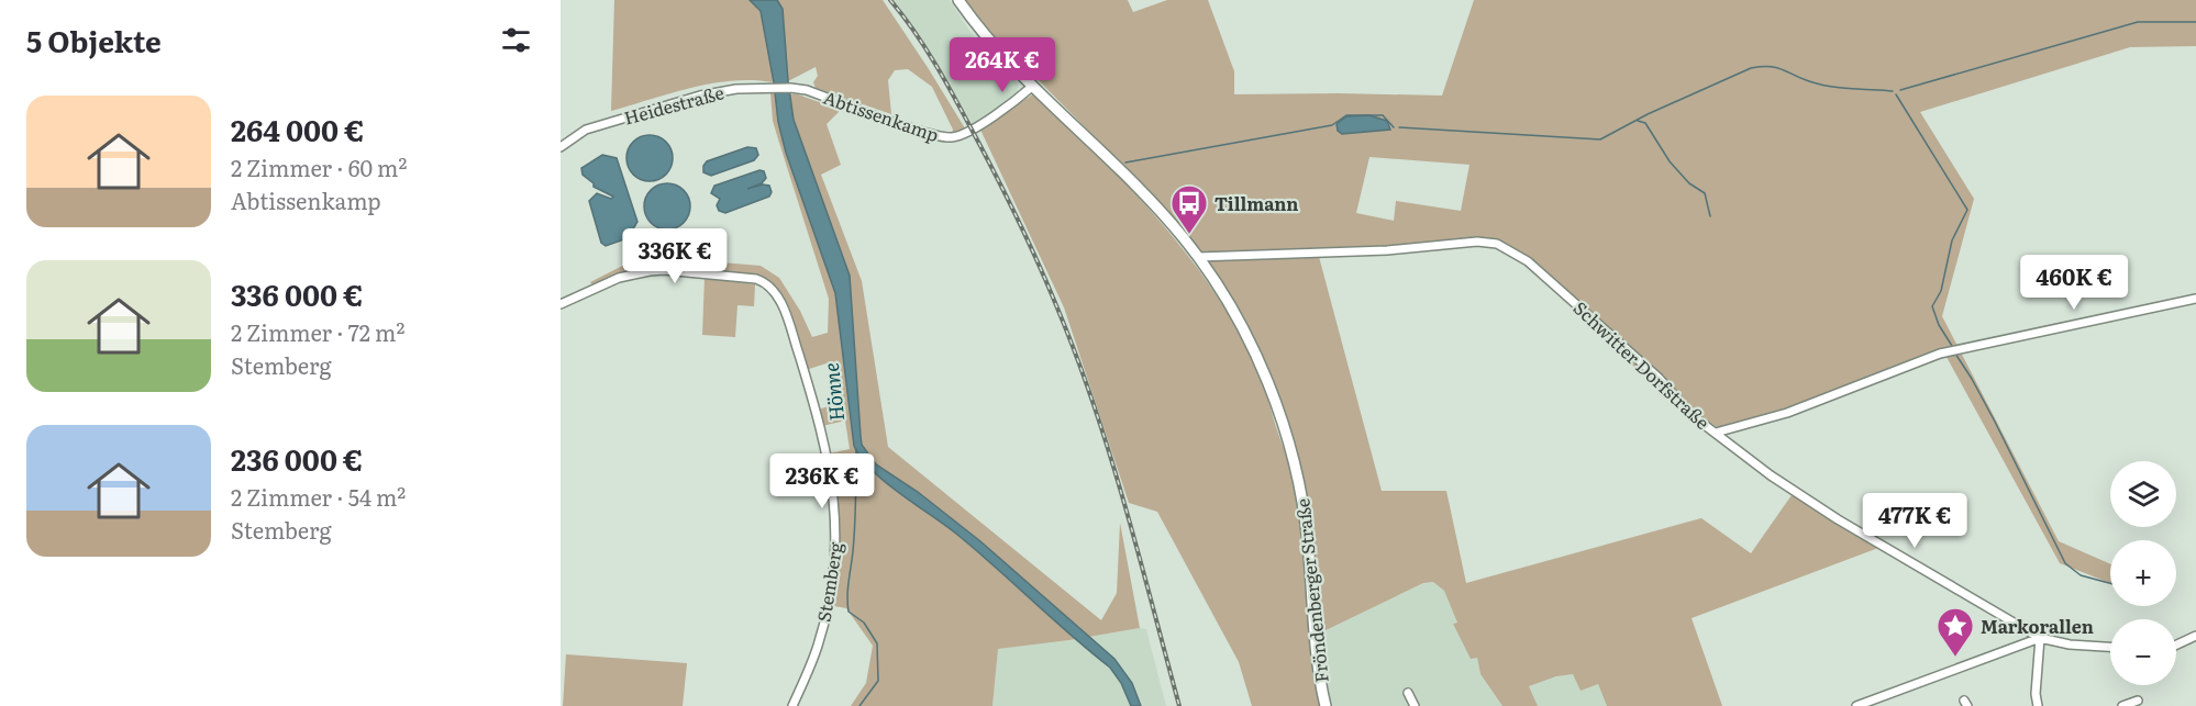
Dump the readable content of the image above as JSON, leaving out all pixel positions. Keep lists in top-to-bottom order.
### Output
{
  "streets": {
    "main road": ["Fröndenberger Straße"],
    "street": [
      "Heidestraße",
      "Abtissenkamp",
      "Schwitter Dorfstraße",
      "Stemberg"
    ]
  },
  "crossings": [
    ["Heidestraße", "Abtissenkamp"],
    ["Abtissenkamp", "Fröndenberger Straße"],
    ["Schwitter Dorfstraße", "Fröndenberger Straße"]
  ],
  "water": ["Hönne"],
  "places": {
    "bus stop": ["Tillmann"],
    "place": ["Markorallen"]
  },
  "page": {
    "heading": "5 Objekte",
    "price": [
      "264K €",
      "336K €",
      "460K €",
      "236K €",
      "477K €"
    ],
    "list": [
      {
        "name": "264 000 €",
        "note": "2 Zimmer · 60 m² · Abtissenkamp"
      },
      {
        "name": "336 000 €",
        "note": "2 Zimmer · 72 m² · Stemberg"
      },
      {
        "name": "236 000 €",
        "note": "2 Zimmer · 54 m² · Stemberg"
      }
    ],
    "map_buttons": ["+", "−"]
  }
}
